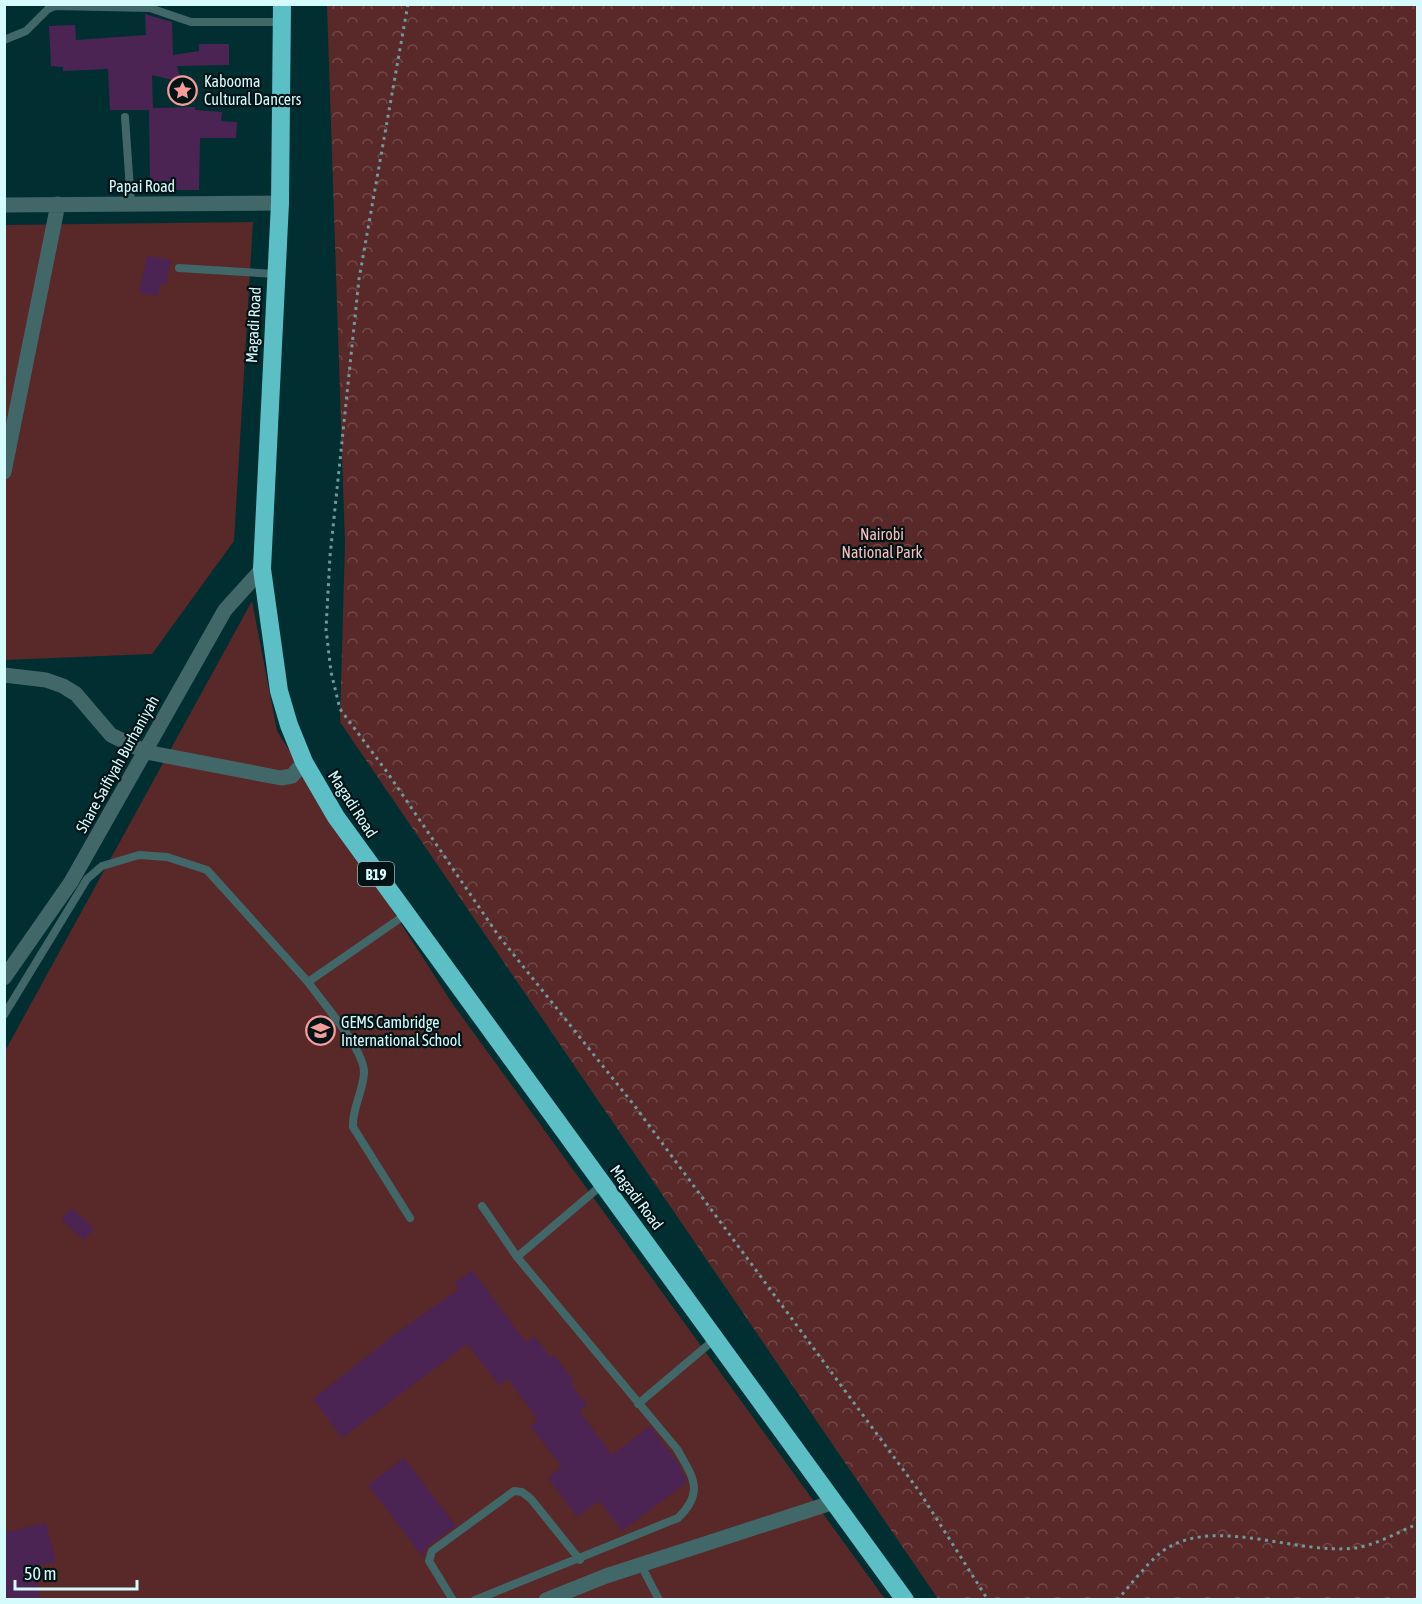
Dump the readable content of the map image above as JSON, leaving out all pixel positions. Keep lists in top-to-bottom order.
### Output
{
  "streets": {
    "highway": ["Magadi Road", "B19"],
    "street": ["Papai Road", "Share Saifiyah Burhaniyah"]
  },
  "crossings": [
    ["Papai Road", "Magadi Road"],
    ["Magadi Road", "Share Saifiyah Burhaniyah"]
  ],
  "parks": ["Nairobi National Park"],
  "places": {
    "place": ["Kabooma Cultural Dancers"],
    "school or university": ["GEMS Cambridge International School"]
  },
  "scale_bar": "50 m"
}
